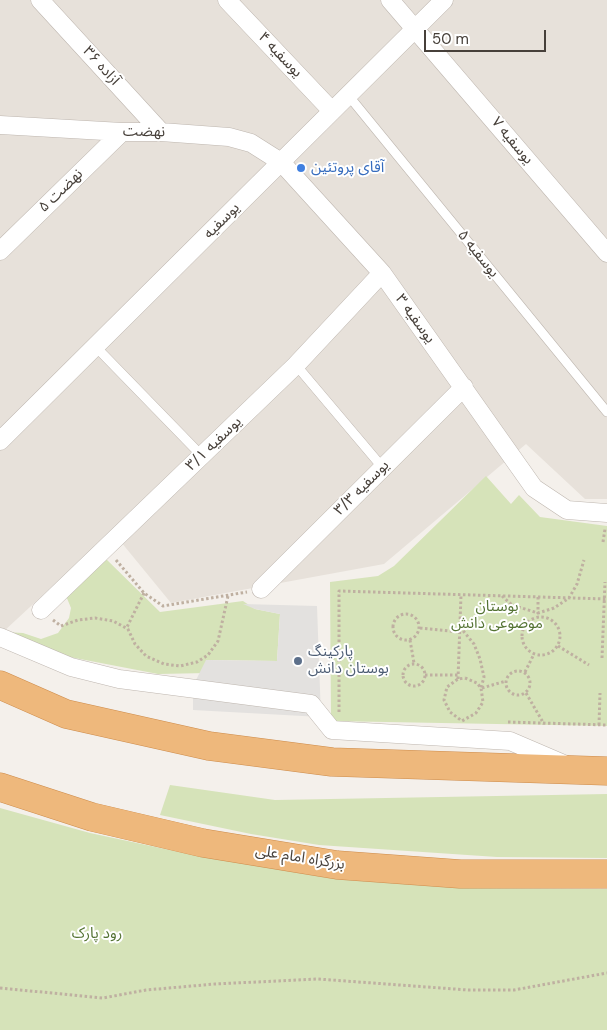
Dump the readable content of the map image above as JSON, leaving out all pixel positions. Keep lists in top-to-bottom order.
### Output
{
  "streets": {
    "highway": ["بزرگراه امام علی"],
    "street": [
      "یوسفیه ۴",
      "آزاده ۳۶",
      "نهضت",
      "یوسفیه ۷",
      "نهضت ۵",
      "یوسفیه",
      "یوسفیه ۳",
      "یوسفیه ۳/۱",
      "یوسفیه ۳/۳"
    ],
    "lane": ["یوسفیه ۵"]
  },
  "crossings": [
    ["یوسفیه ۴", "یوسفیه"],
    ["آزاده ۳۶", "نهضت"],
    ["نهضت", "نهضت ۵"],
    ["نهضت", "یوسفیه"],
    ["نهضت", "یوسفیه ۳"],
    ["یوسفیه ۷", "یوسفیه"],
    ["یوسفیه", "یوسفیه ۵"],
    ["یوسفیه", "یوسفیه ۳"],
    ["یوسفیه ۳", "یوسفیه ۳/۱"],
    ["یوسفیه ۳", "یوسفیه ۳/۳"]
  ],
  "parks": ["بوستان موضوعی دانش", "رود پارک"],
  "places": ["آقای پروتئین", "پارکینگ بوستان دانش"],
  "scale_bar": "50 m"
}
